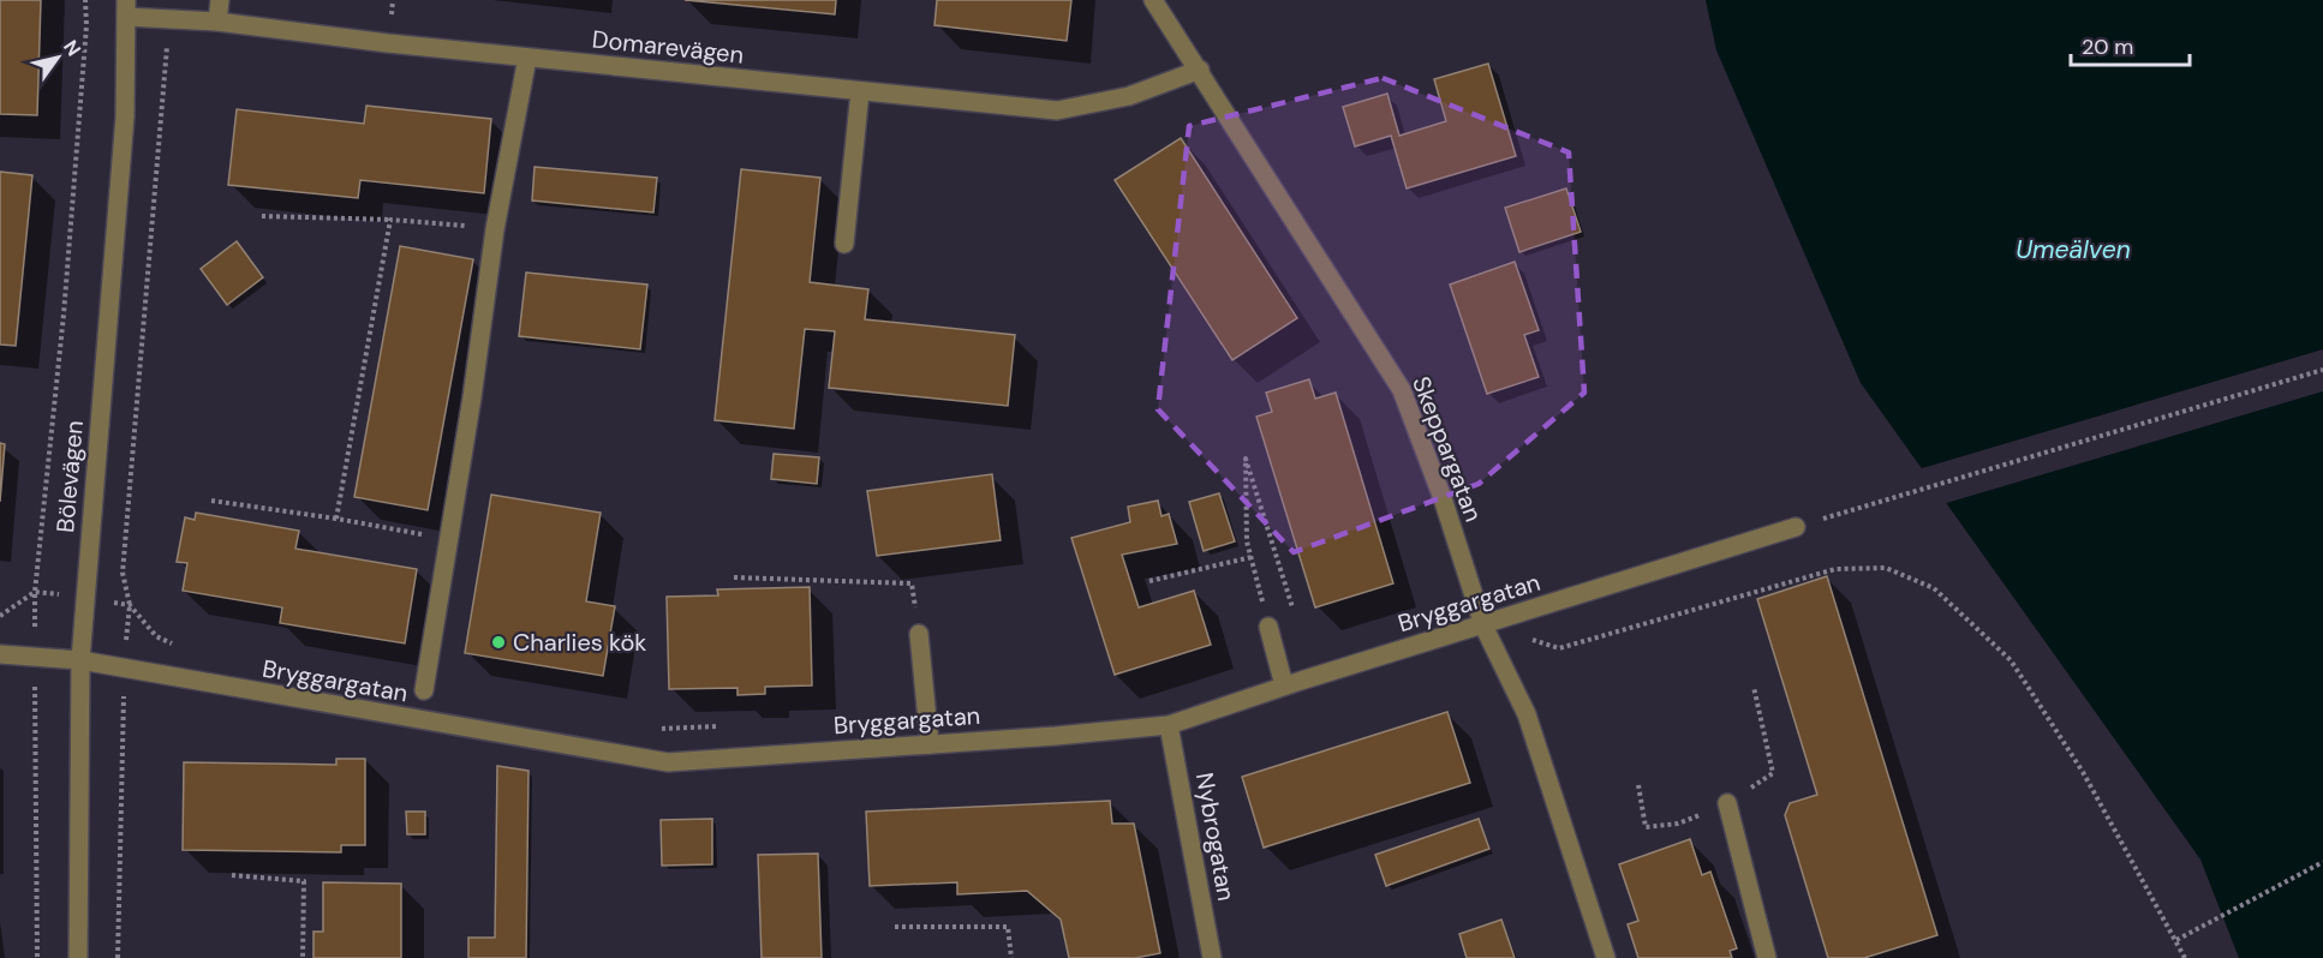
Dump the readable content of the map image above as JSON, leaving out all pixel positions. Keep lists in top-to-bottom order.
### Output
{
  "streets": {
    "street": [
      "Domarevägen",
      "Skeppargatan",
      "Bölevägen",
      "Bryggargatan",
      "Nybrogatan"
    ]
  },
  "crossings": [
    ["Domarevägen", "Skeppargatan"],
    ["Domarevägen", "Bölevägen"],
    ["Skeppargatan", "Bryggargatan"],
    ["Bölevägen", "Bryggargatan"],
    ["Bryggargatan", "Nybrogatan"]
  ],
  "water": ["Umeälven"],
  "places": ["Charlies kök"],
  "scale_bar": "20 m",
  "north": "top right"
}
